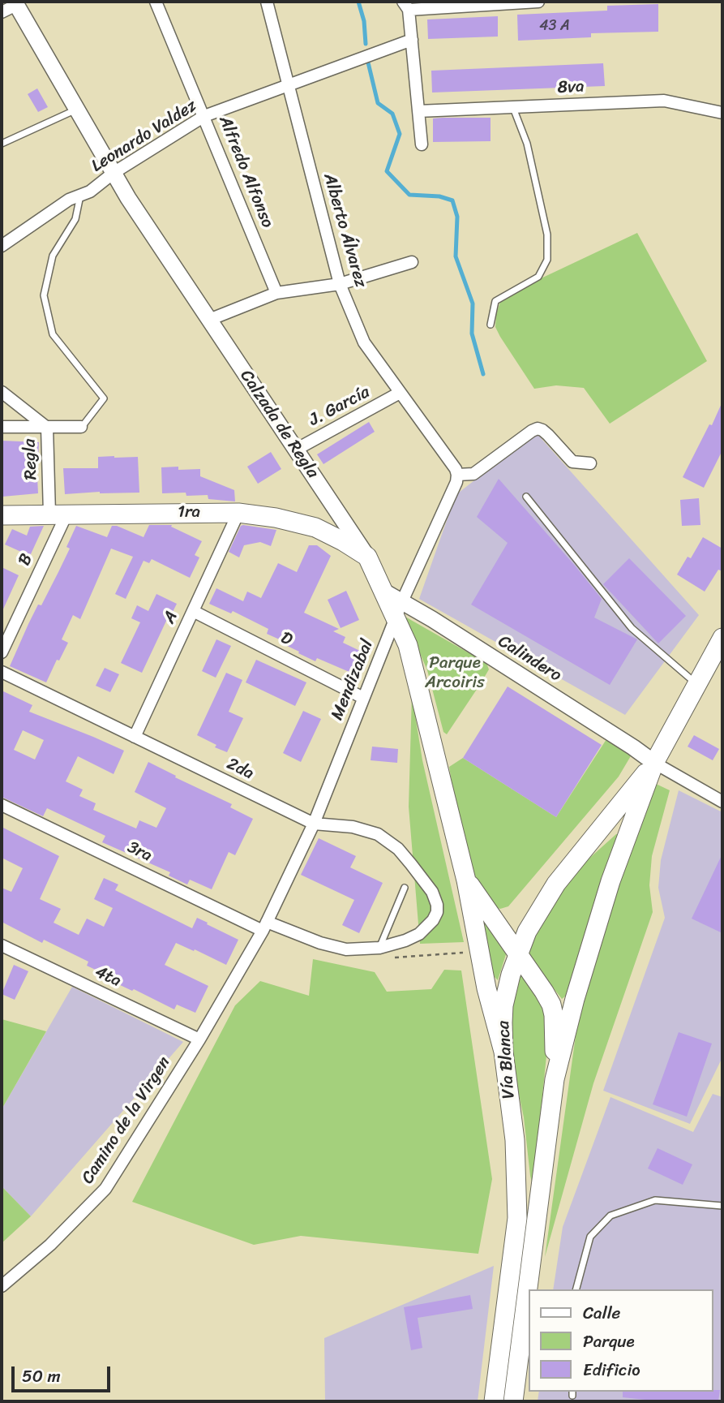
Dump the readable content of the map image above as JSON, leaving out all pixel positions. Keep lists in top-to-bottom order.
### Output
{
  "streets": {
    "main road": [
      "Calzada de Regla",
      "1ra",
      "Calindero",
      "Vía Blanca"
    ],
    "street": [
      "8va",
      "Leonardo Valdez",
      "Alfredo Alfonso",
      "Alberto Álvarez",
      "J. García",
      "Regla",
      "B",
      "A",
      "D",
      "Mendizabal",
      "2da",
      "3ra",
      "4ta",
      "Camino de la Virgen"
    ]
  },
  "crossings": [
    ["Leonardo Valdez", "Alfredo Alfonso"],
    ["Leonardo Valdez", "Alberto Álvarez"],
    ["Leonardo Valdez", "Calzada de Regla"],
    ["Alberto Álvarez", "J. García"],
    ["Alberto Álvarez", "Mendizabal"],
    ["J. García", "Calzada de Regla"],
    ["Calzada de Regla", "1ra"],
    ["Calzada de Regla", "Calindero"],
    ["Calzada de Regla", "Mendizabal"],
    ["Calzada de Regla", "Vía Blanca"],
    ["Regla", "1ra"],
    ["Regla", "B"],
    ["1ra", "B"],
    ["1ra", "A"],
    ["A", "D"],
    ["A", "2da"],
    ["D", "Mendizabal"],
    ["Calindero", "Mendizabal"],
    ["Calindero", "Vía Blanca"],
    ["Mendizabal", "2da"],
    ["Mendizabal", "3ra"],
    ["Mendizabal", "4ta"],
    ["Mendizabal", "Camino de la Virgen"],
    ["2da", "3ra"],
    ["4ta", "Camino de la Virgen"]
  ],
  "parks": ["Parque Arcoiris"],
  "house_numbers": ["43 A"],
  "legend": ["Calle", "Parque", "Edificio"],
  "scale_bar": "50 m"
}
